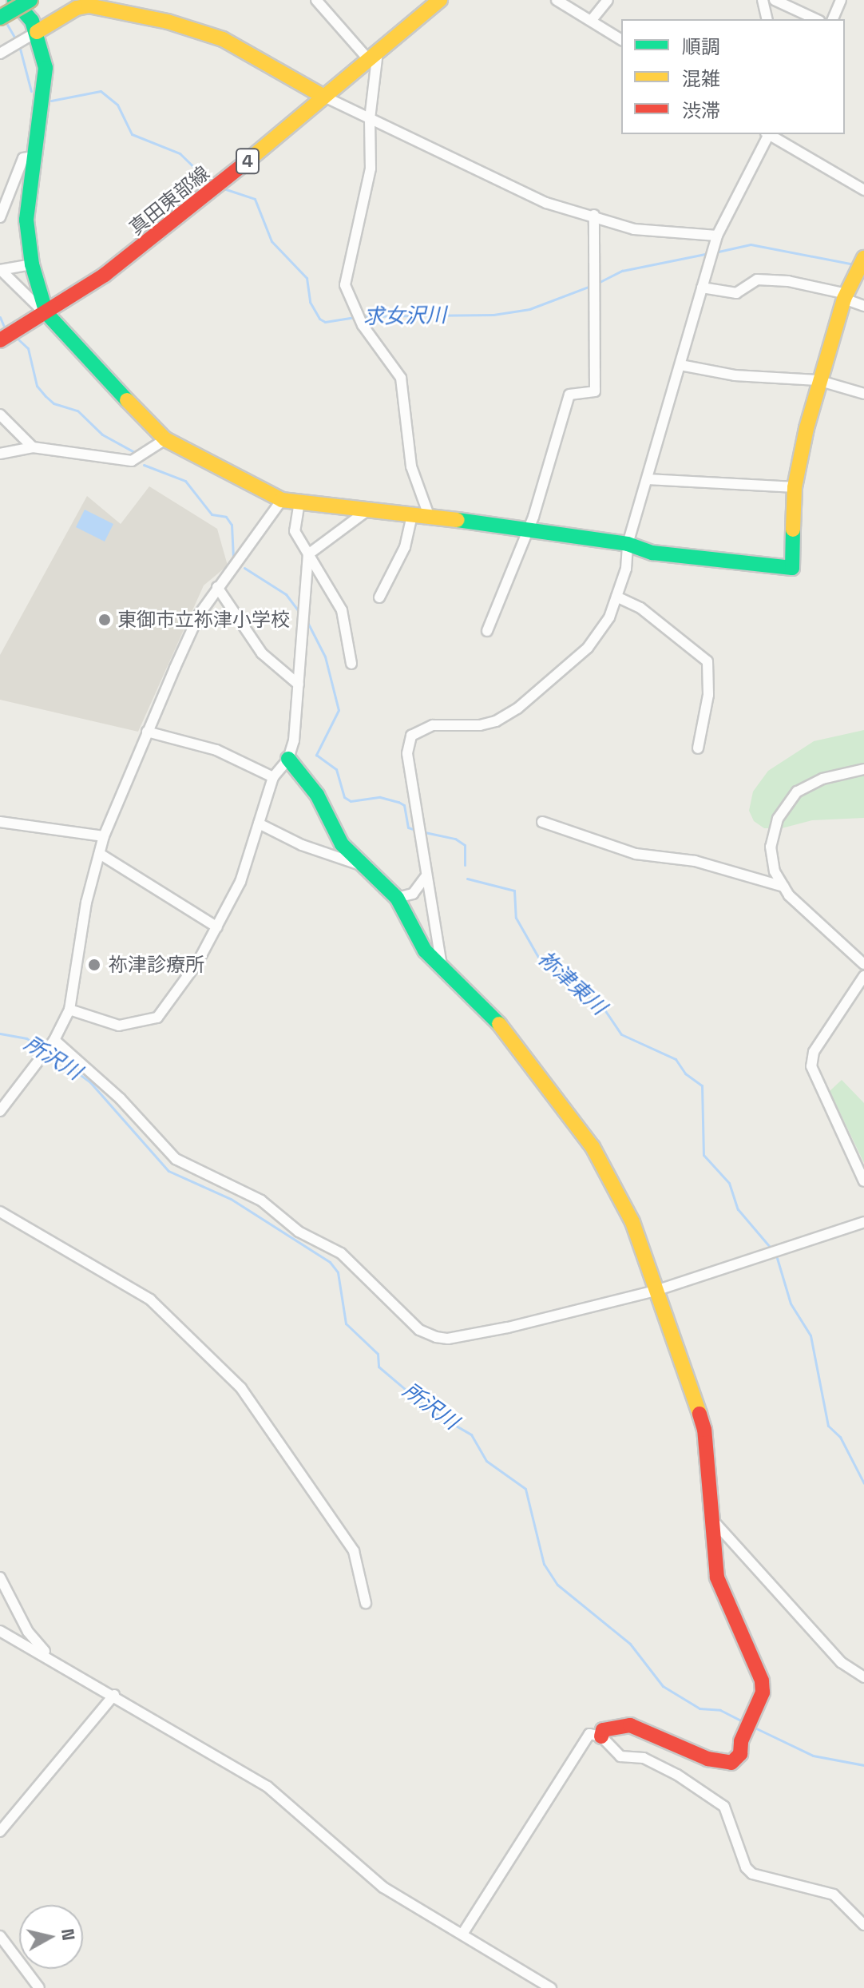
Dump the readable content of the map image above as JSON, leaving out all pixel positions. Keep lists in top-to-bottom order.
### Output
{
  "streets": {
    "main road": ["4", "真田東部線"]
  },
  "water": ["求女沢川", "祢津東川", "所沢川"],
  "places": ["東御市立祢津小学校", "祢津診療所"],
  "legend": ["順調", "混雑", "渋滞"],
  "north": "right"
}
